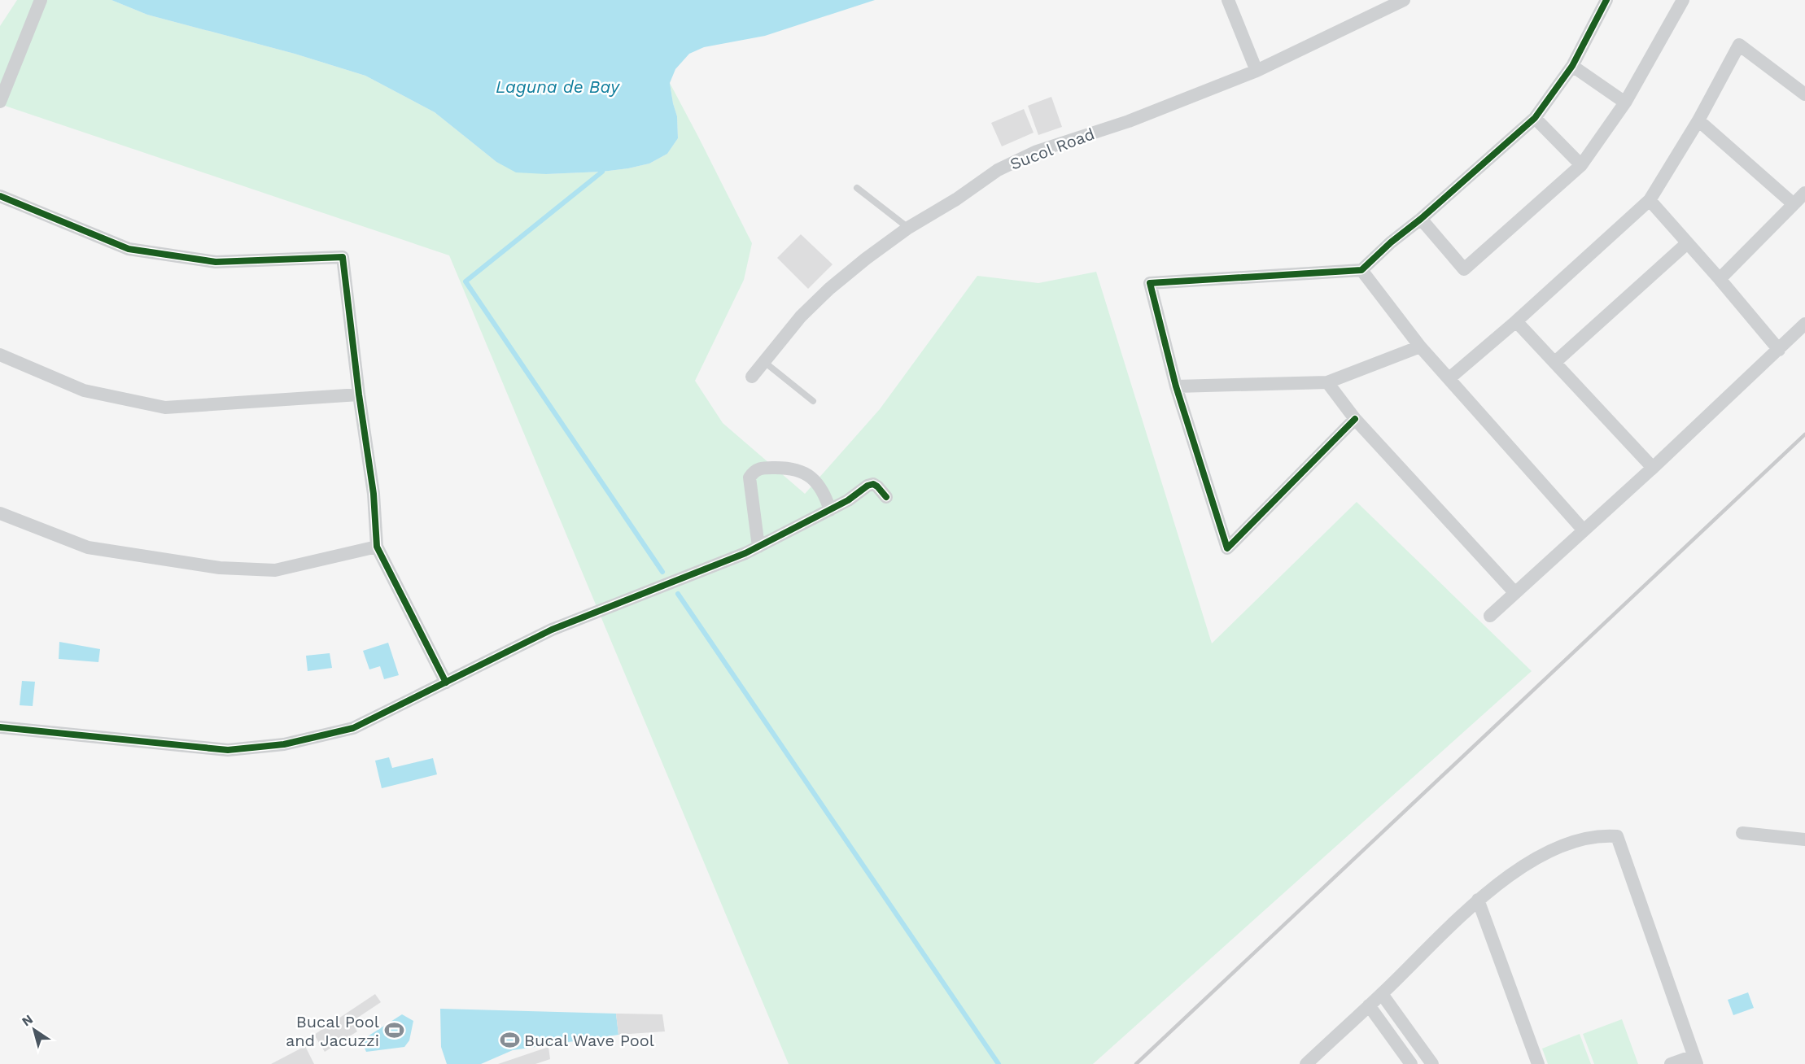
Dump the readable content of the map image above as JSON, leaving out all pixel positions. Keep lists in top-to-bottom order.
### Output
{
  "streets": {
    "street": ["Sucol Road"]
  },
  "water": ["Laguna de Bay"],
  "places": {
    "sports": ["Bucal Pool and Jacuzzi", "Bucal Wave Pool"]
  },
  "north": "top left"
}
